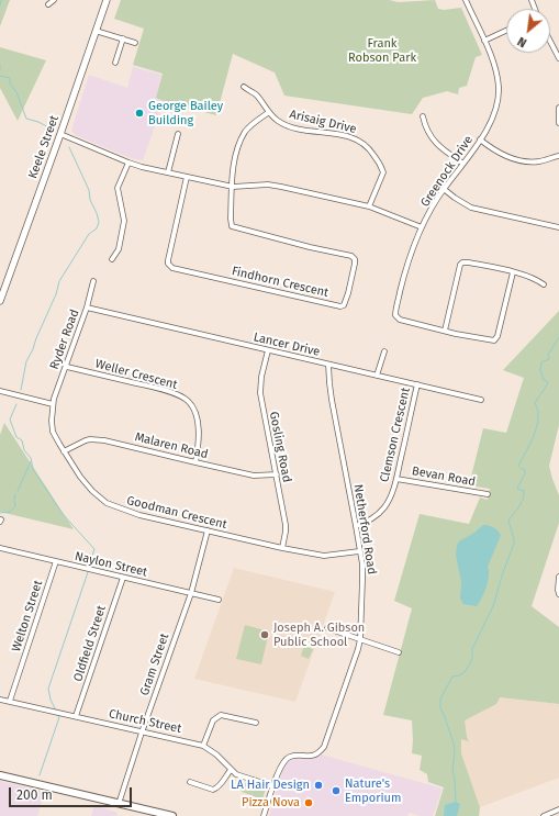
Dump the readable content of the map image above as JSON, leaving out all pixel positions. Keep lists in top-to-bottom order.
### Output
{
  "streets": {
    "main road": ["Keele Street"],
    "street": [
      "Arisaig Drive",
      "Greenock Drive",
      "Findhorn Crescent",
      "Ryder Road",
      "Lancer Drive",
      "Weller Crescent",
      "Clemson Crescent",
      "Malaren Road",
      "Gosling Road",
      "Bevan Road",
      "Goodman Crescent",
      "Netherford Road",
      "Naylon Street",
      "Welton Street",
      "Oldfield Street",
      "Gram Street",
      "Church Street"
    ]
  },
  "crossings": [
    ["Ryder Road", "Lancer Drive"],
    ["Ryder Road", "Weller Crescent"],
    ["Ryder Road", "Goodman Crescent"],
    ["Lancer Drive", "Clemson Crescent"],
    ["Lancer Drive", "Gosling Road"],
    ["Lancer Drive", "Netherford Road"],
    ["Weller Crescent", "Malaren Road"],
    ["Clemson Crescent", "Bevan Road"],
    ["Clemson Crescent", "Netherford Road"],
    ["Malaren Road", "Gosling Road"],
    ["Malaren Road", "Goodman Crescent"],
    ["Gosling Road", "Goodman Crescent"],
    ["Goodman Crescent", "Netherford Road"],
    ["Goodman Crescent", "Gram Street"],
    ["Netherford Road", "Church Street"],
    ["Naylon Street", "Welton Street"],
    ["Naylon Street", "Oldfield Street"],
    ["Naylon Street", "Gram Street"],
    ["Welton Street", "Church Street"],
    ["Oldfield Street", "Church Street"],
    ["Gram Street", "Church Street"]
  ],
  "parks": ["Frank Robson Park"],
  "places": [
    "George Bailey Building",
    "Joseph A. Gibson Public School",
    "LA Hair Design",
    "Nature's Emporium",
    "Pizza Nova"
  ],
  "scale_bar": "200 m",
  "north": "bottom left"
}
